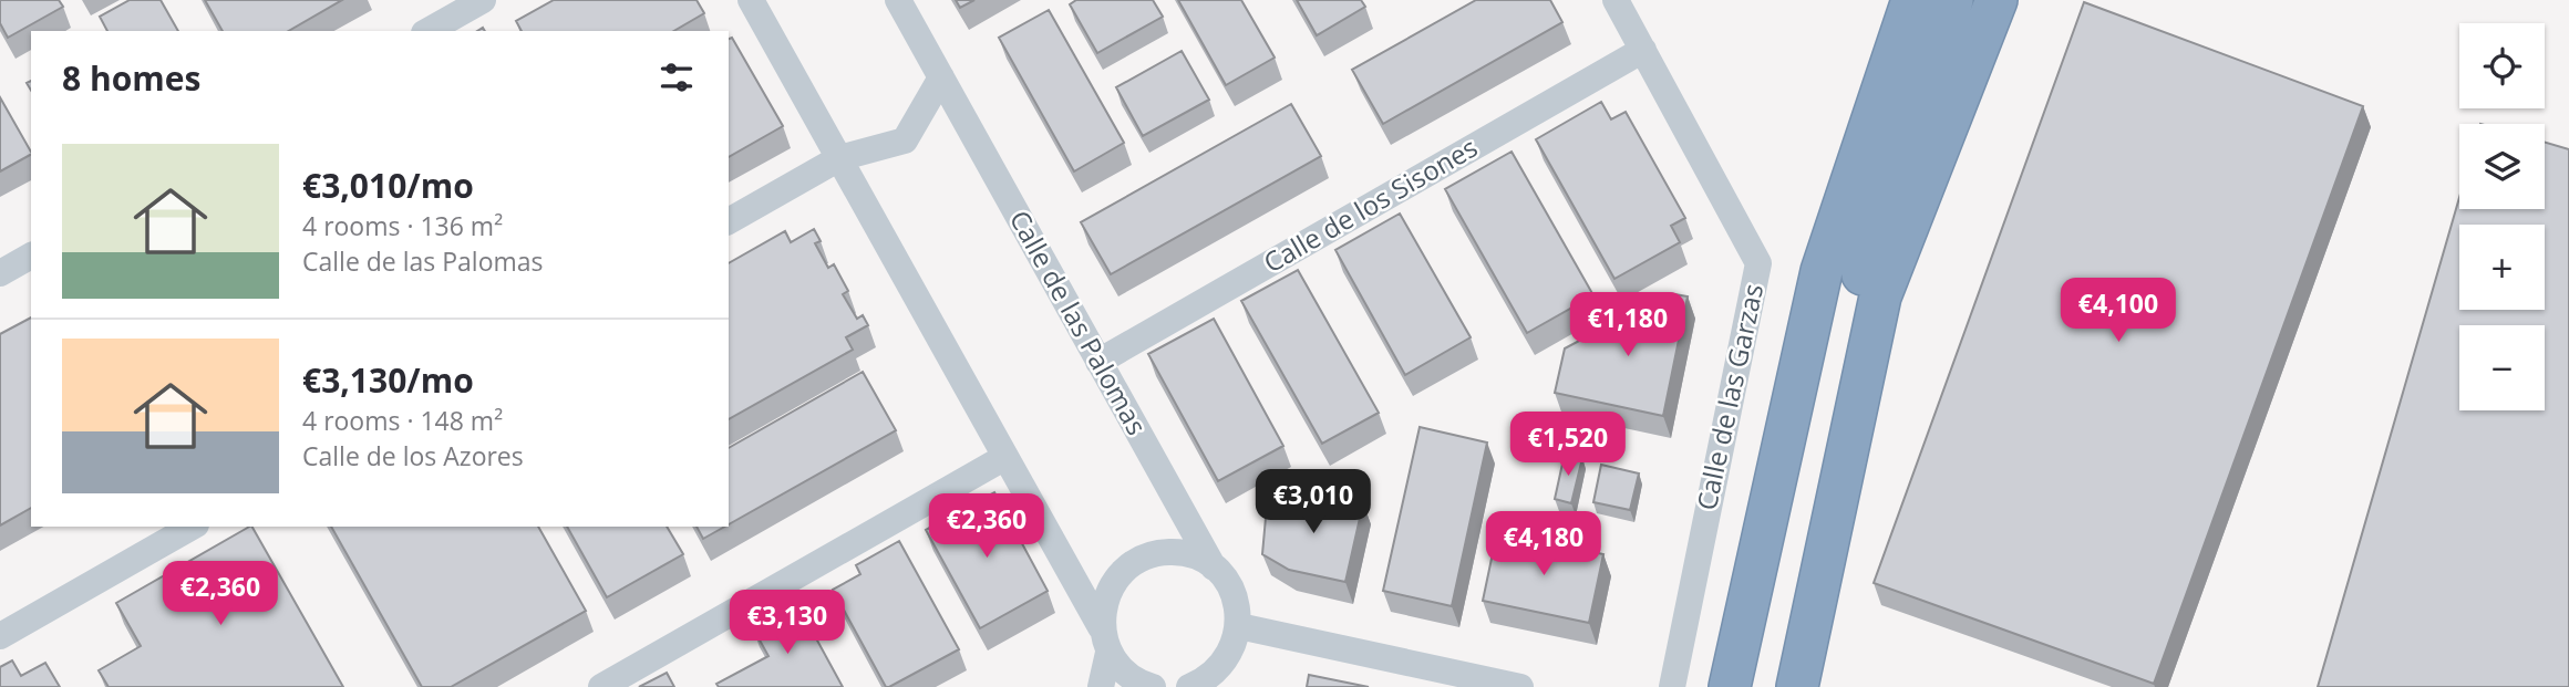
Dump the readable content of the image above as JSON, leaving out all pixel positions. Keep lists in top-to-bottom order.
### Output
{
  "streets": {
    "street": ["Calle de los Sisones", "Calle de las Palomas", "Calle de las Garzas"]
  },
  "crossings": [
    ["Calle de los Sisones", "Calle de las Palomas"],
    ["Calle de los Sisones", "Calle de las Garzas"]
  ],
  "page": {
    "map_buttons": ["+", "−"],
    "heading": "8 homes",
    "list": [
      {
        "name": "€3,010/mo",
        "note": "4 rooms · 136 m² · Calle de las Palomas"
      },
      {
        "name": "€3,130/mo",
        "note": "4 rooms · 148 m² · Calle de los Azores"
      }
    ],
    "price": [
      "€4,100",
      "€1,180",
      "€1,520",
      "€3,010",
      "€2,360",
      "€4,180",
      "€2,360",
      "€3,130"
    ]
  }
}
